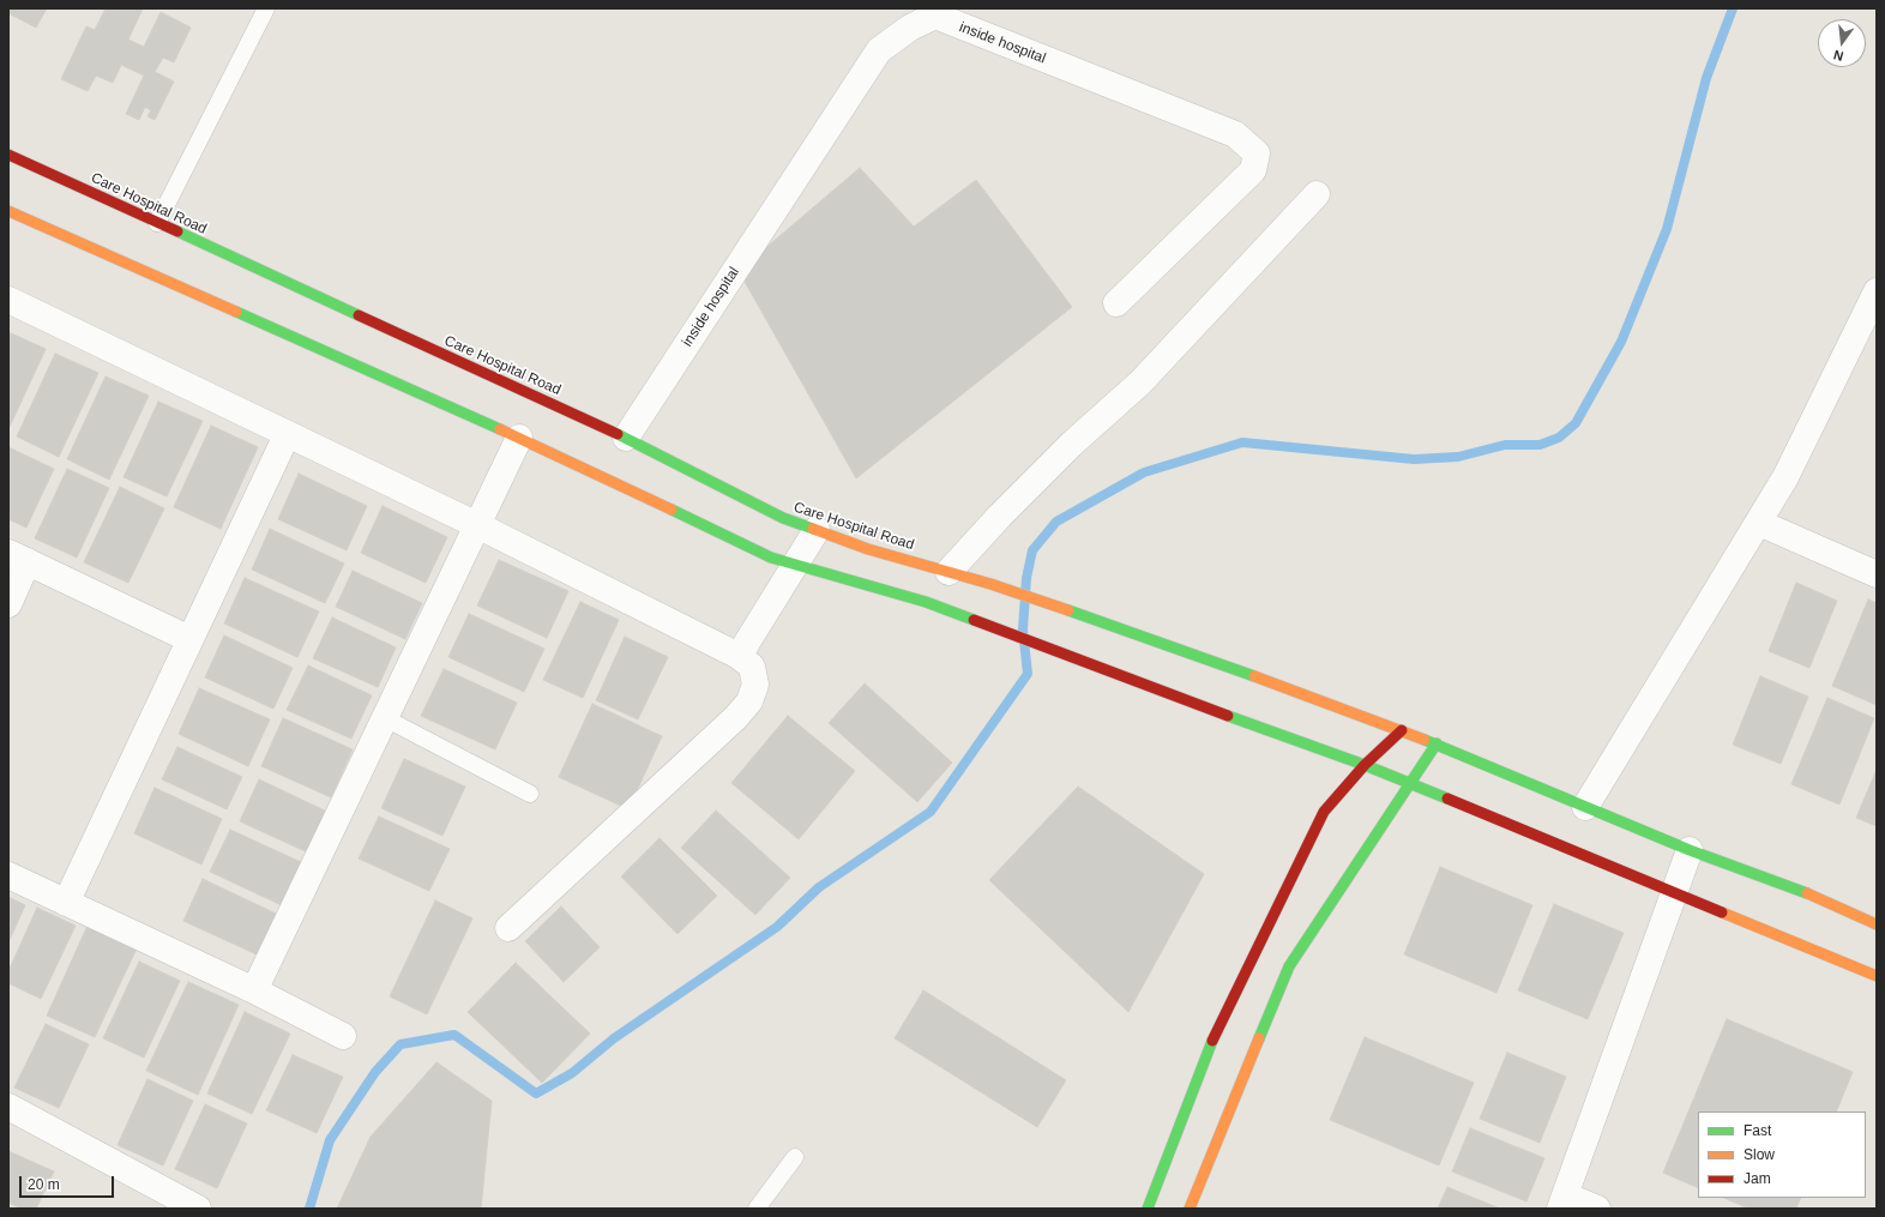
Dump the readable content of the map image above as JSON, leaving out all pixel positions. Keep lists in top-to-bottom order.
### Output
{
  "streets": {
    "street": ["inside hospital", "Care Hospital Road"]
  },
  "crossings": [
    ["inside hospital", "Care Hospital Road"]
  ],
  "legend": ["Fast", "Slow", "Jam"],
  "scale_bar": "20 m",
  "north": "bottom"
}
